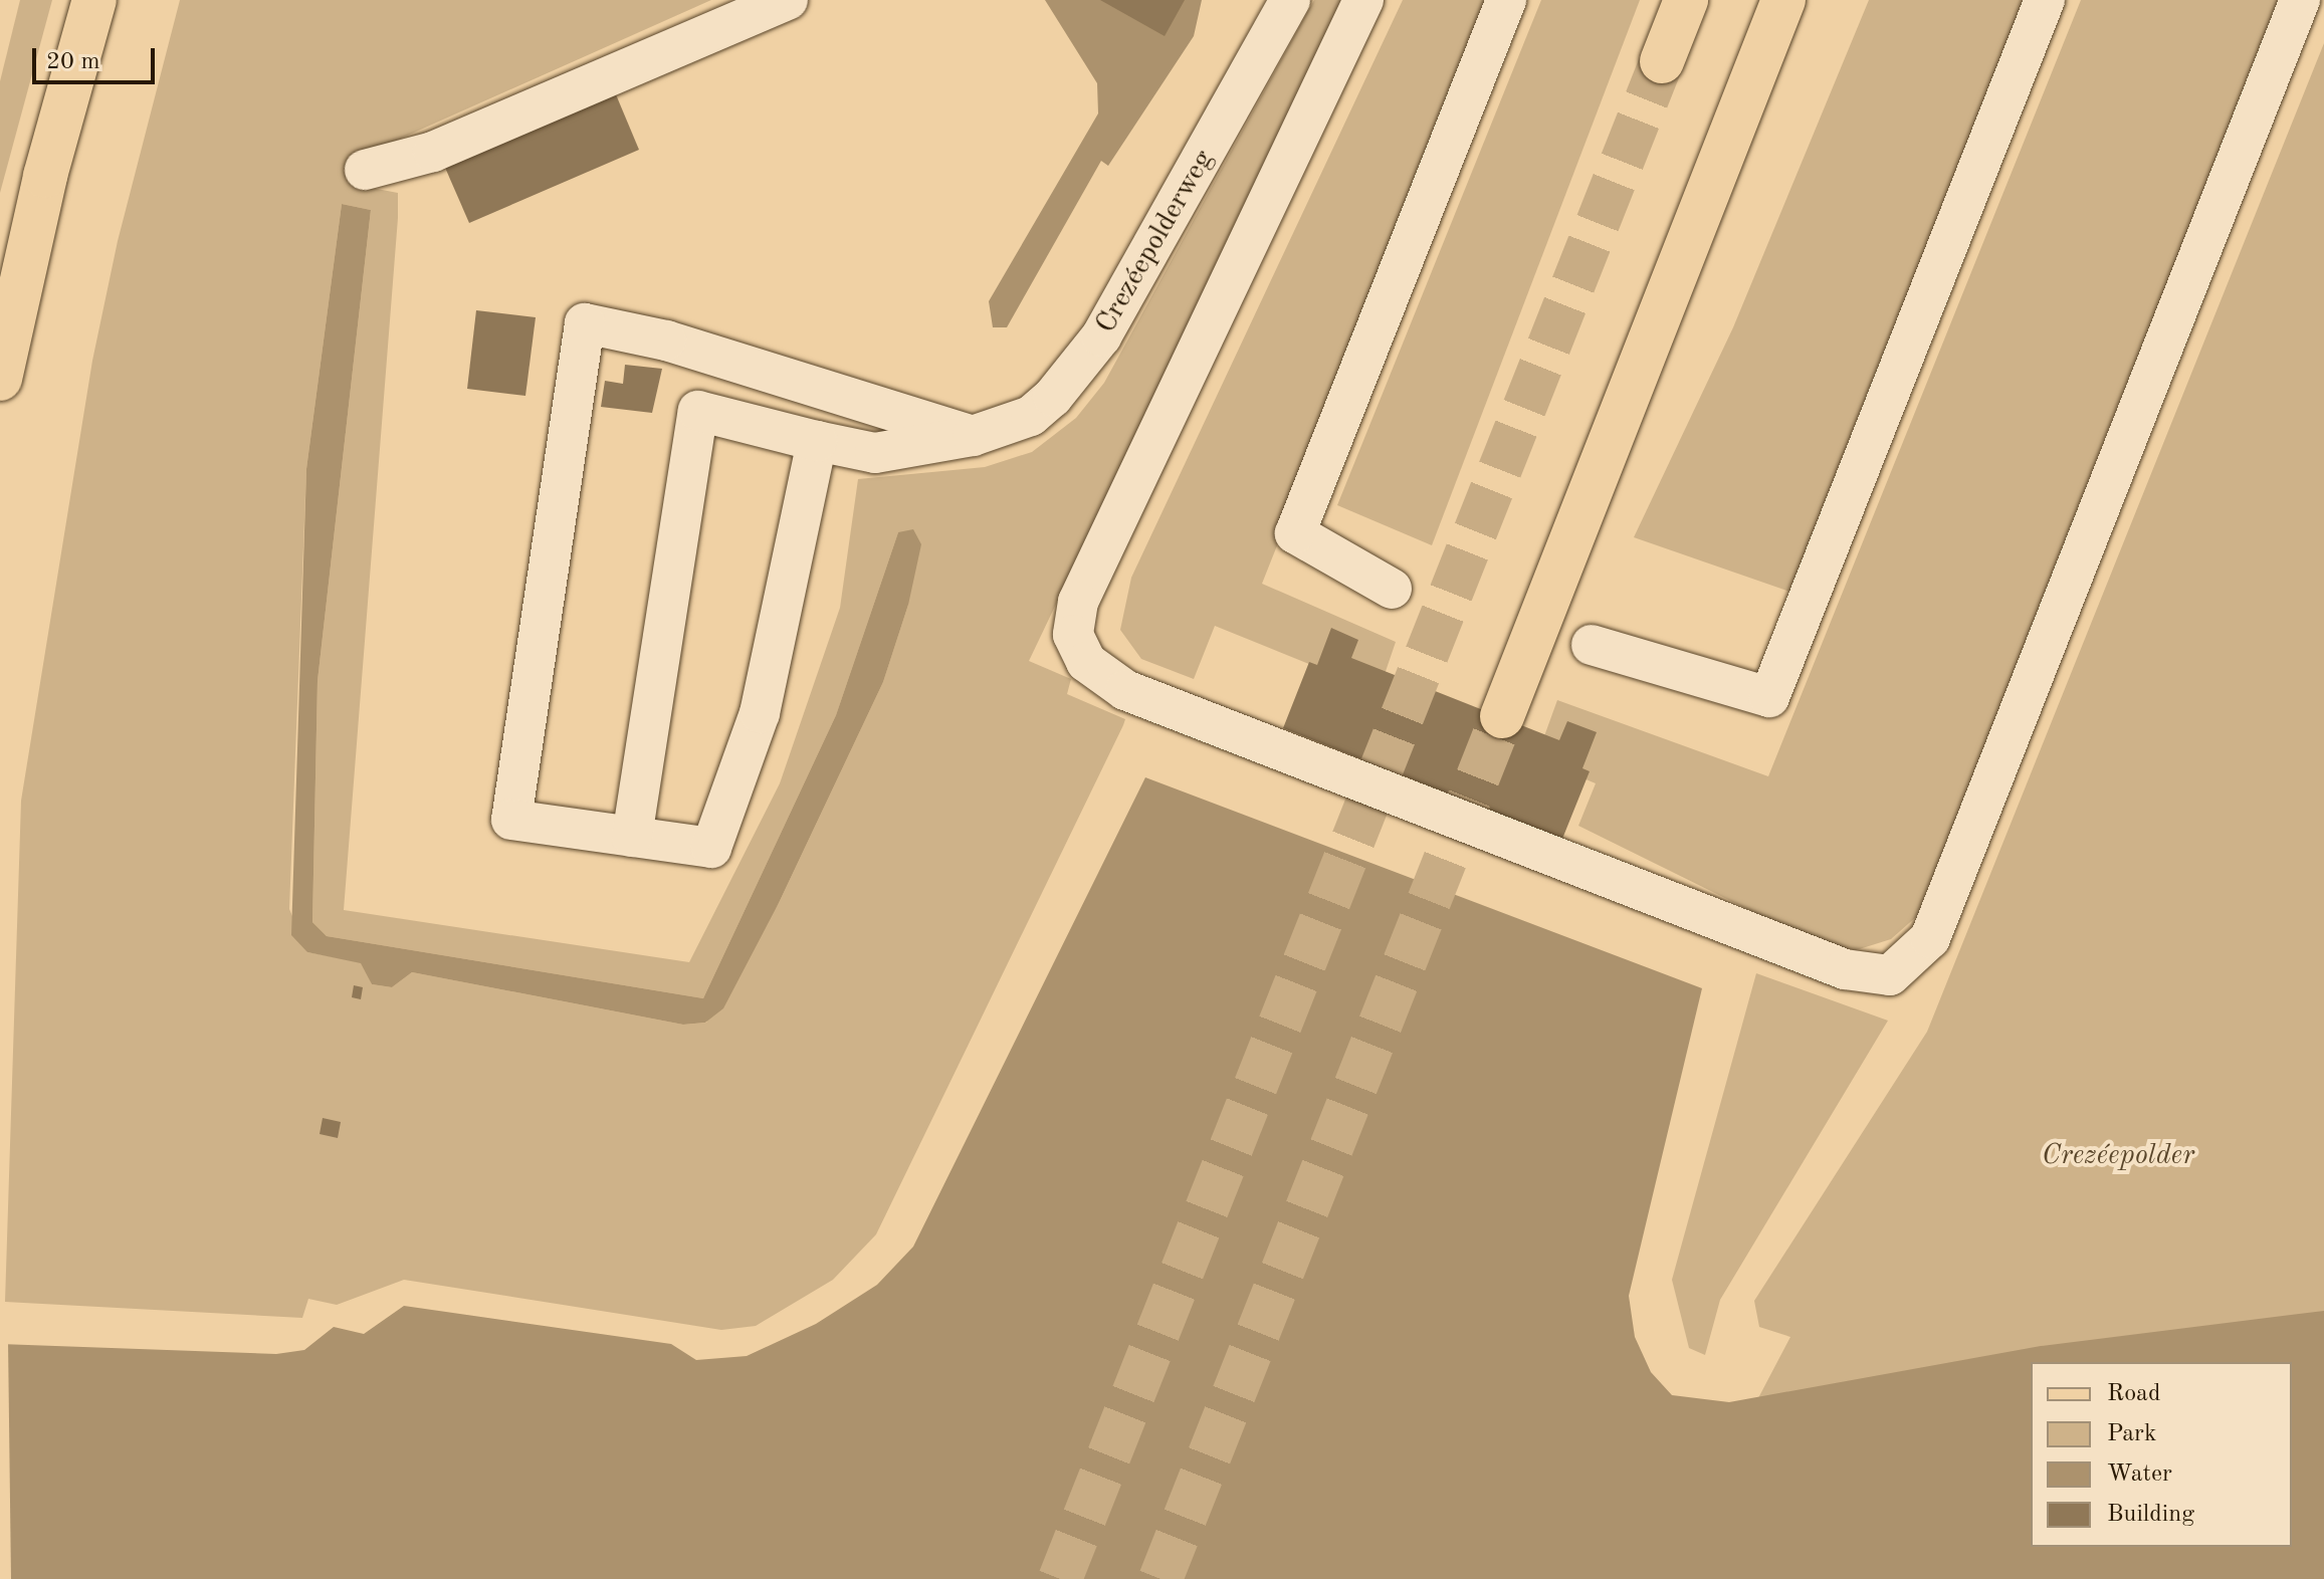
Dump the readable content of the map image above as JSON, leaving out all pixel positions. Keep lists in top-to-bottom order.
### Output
{
  "streets": {
    "street": ["Crezéepolderweg"]
  },
  "parks": ["Crezéepolder"],
  "legend": [
    "Road",
    "Park",
    "Water",
    "Building"
  ],
  "scale_bar": "20 m"
}
